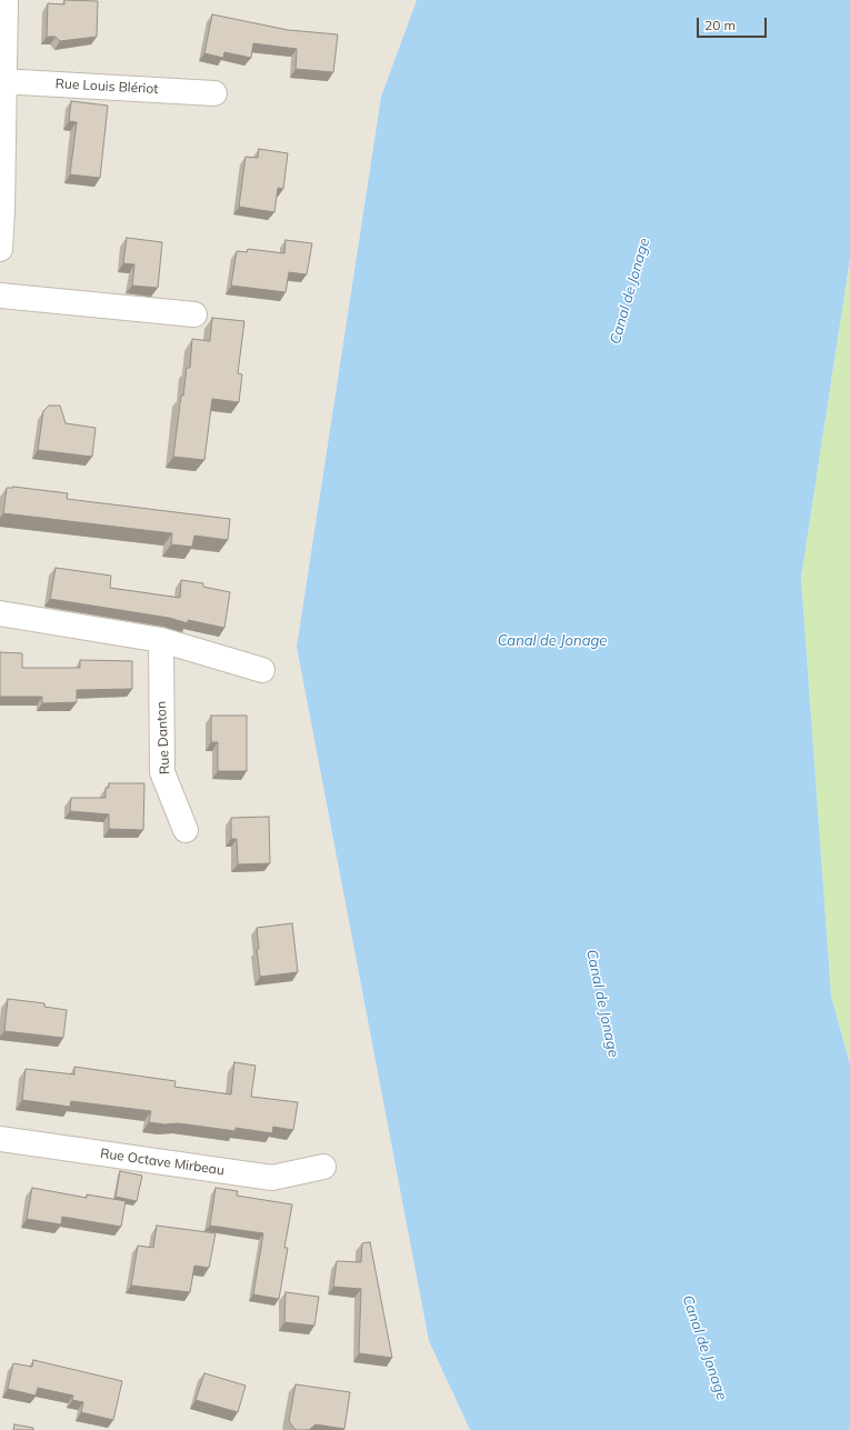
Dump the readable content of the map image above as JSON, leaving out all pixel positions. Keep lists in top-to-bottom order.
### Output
{
  "streets": {
    "street": ["Rue Louis Blériot", "Rue Danton", "Rue Octave Mirbeau"]
  },
  "water": ["Canal de Jonage"],
  "scale_bar": "20 m"
}
